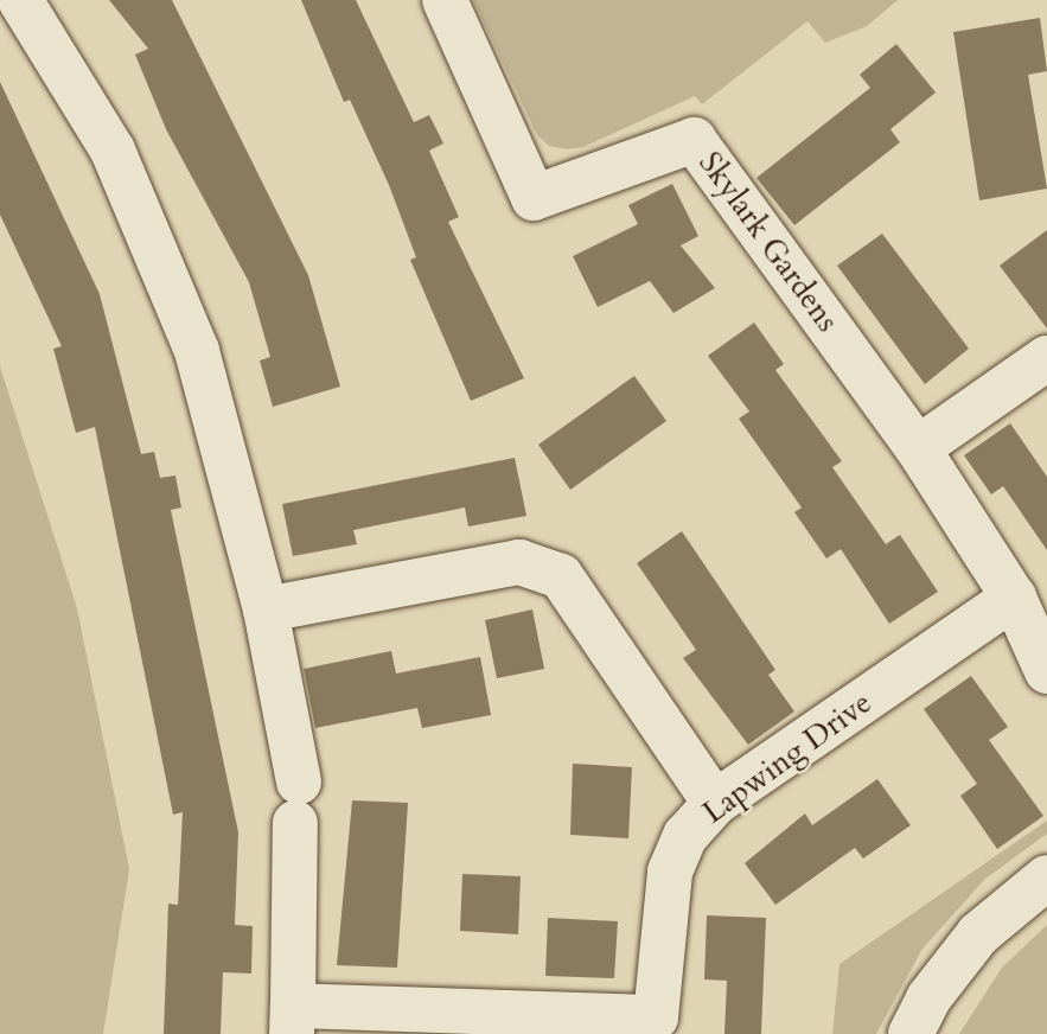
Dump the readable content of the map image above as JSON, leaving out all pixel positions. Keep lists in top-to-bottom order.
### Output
{
  "streets": {
    "street": ["Skylark Gardens", "Lapwing Drive"]
  },
  "crossings": [
    ["Skylark Gardens", "Lapwing Drive"]
  ]
}
